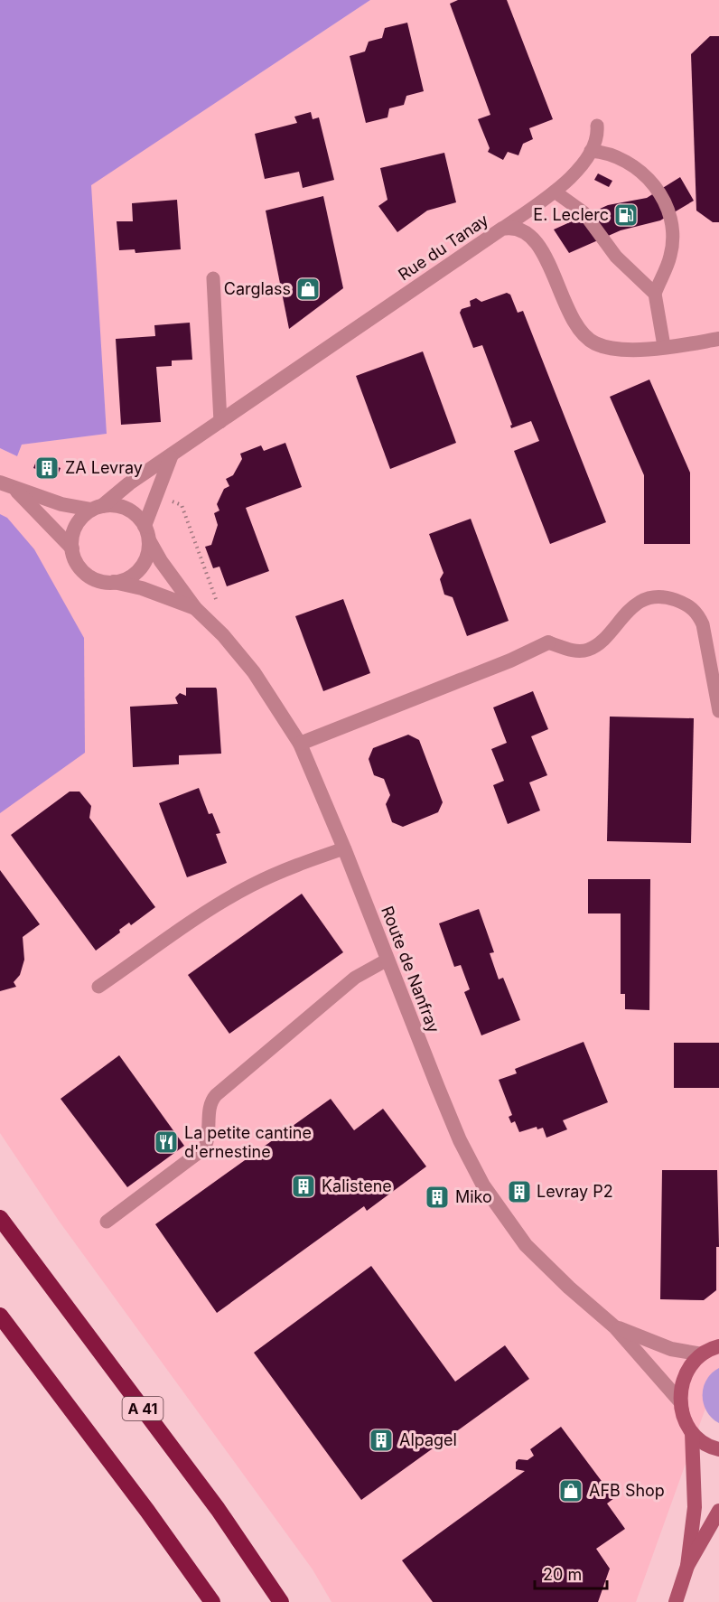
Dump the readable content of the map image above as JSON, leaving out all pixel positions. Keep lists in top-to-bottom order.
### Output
{
  "streets": {
    "highway": ["A 41"],
    "street": ["Rue du Tanay", "Route de Nanfray"]
  },
  "crossings": [
    ["Rue du Tanay", "Route de Nanfray"]
  ],
  "places": {
    "fuel station": ["E. Leclerc"],
    "shop": ["Carglass", "AFB Shop"],
    "building": [
      "ZA Levray",
      "Kalistene",
      "Levray P2",
      "Miko",
      "Alpagel"
    ],
    "restaurant": ["La petite cantine d'ernestine"]
  },
  "scale_bar": "20 m"
}
